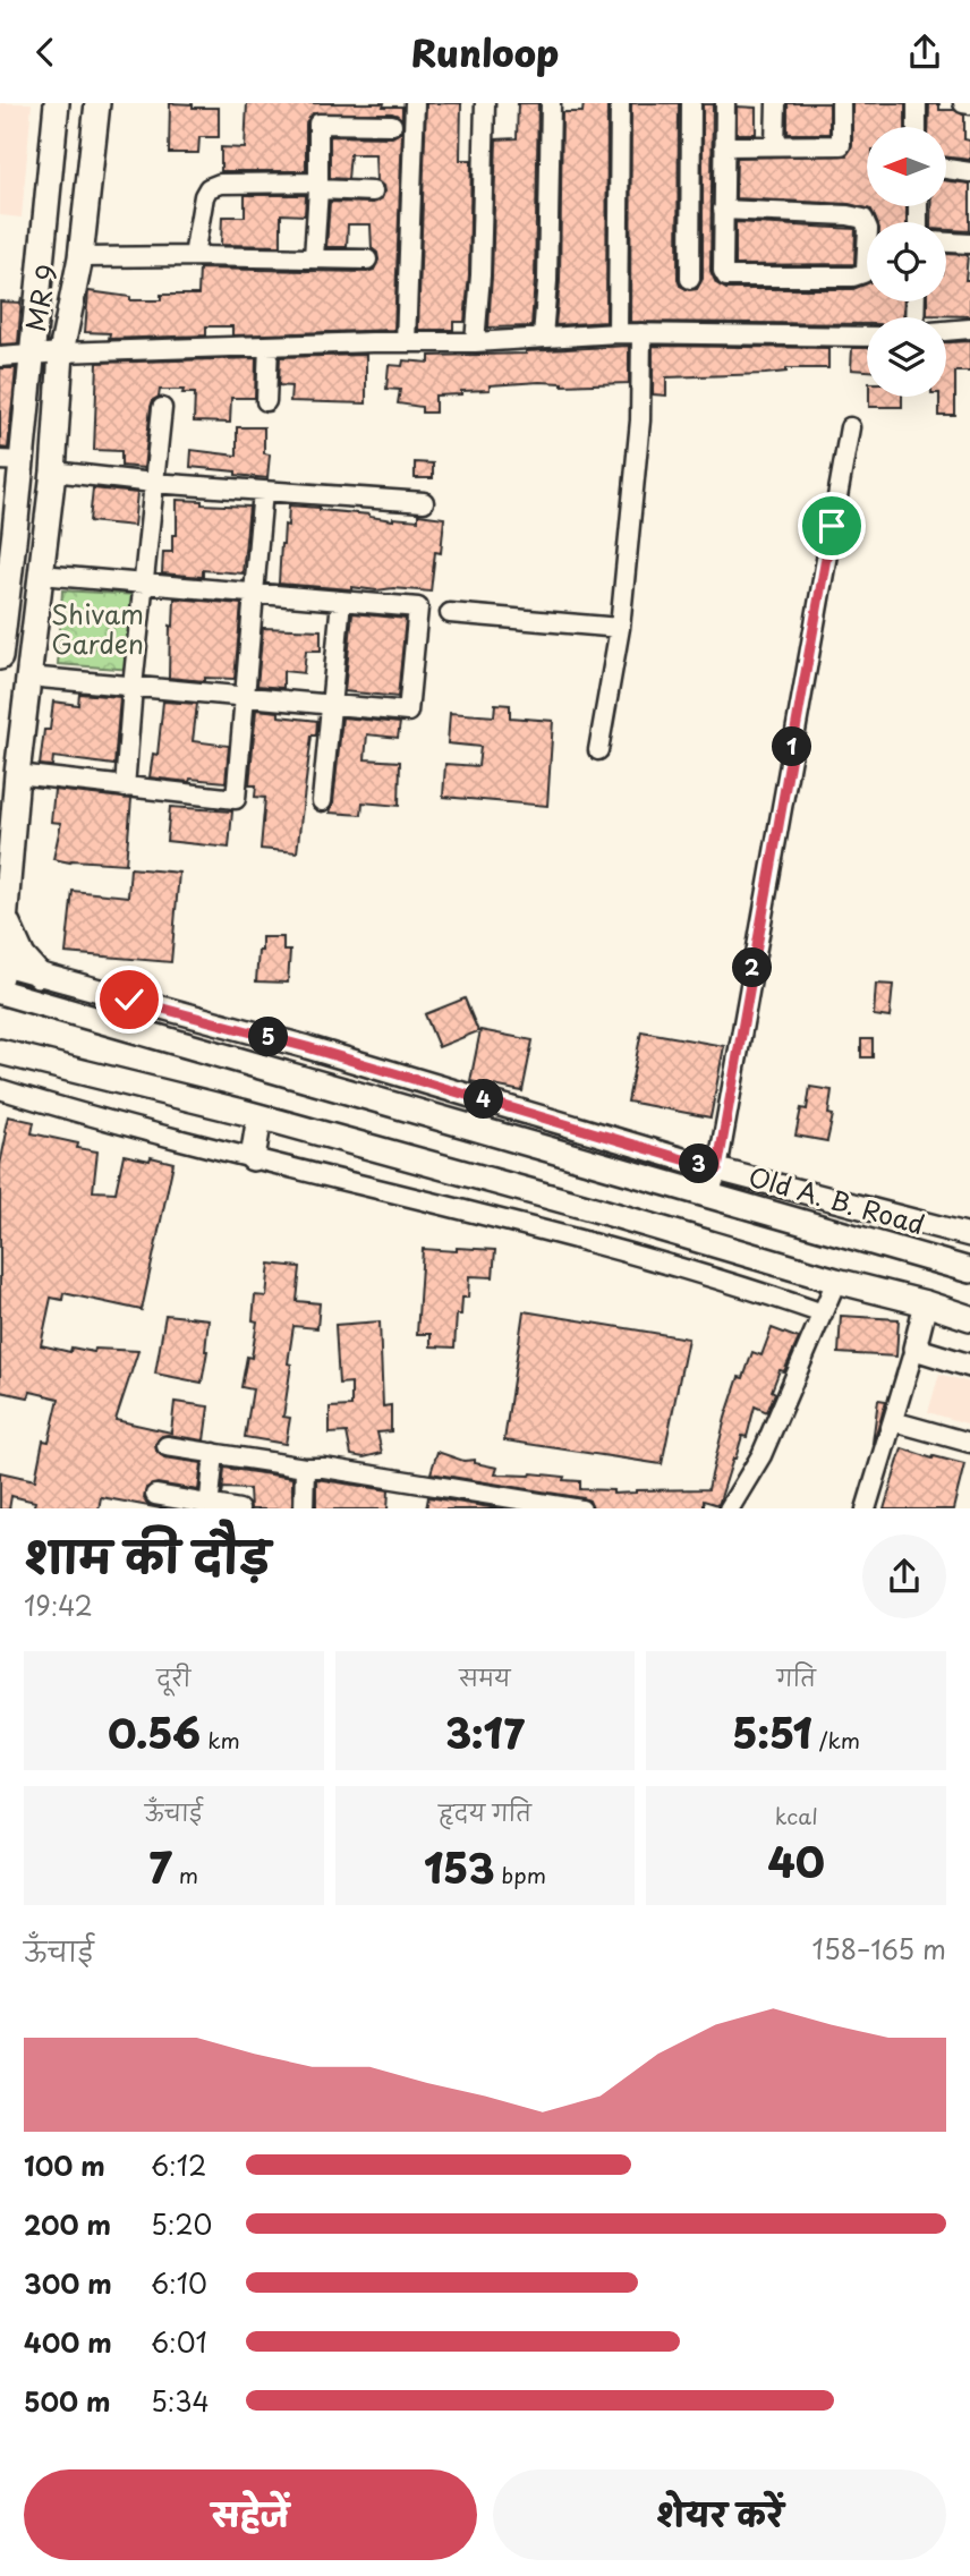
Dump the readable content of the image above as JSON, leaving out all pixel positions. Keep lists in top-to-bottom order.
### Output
{
  "streets": {
    "main road": ["MR 9", "Old A. B. Road"]
  },
  "parks": ["Shivam Garden"],
  "north": "left",
  "page": {
    "header": "Runloop",
    "pins": [
      "1",
      "2",
      "5",
      "4",
      "3"
    ],
    "heading": ["शाम की दौड़", "19:42"],
    "stats": [
      ["दूरी", "0.56 km"],
      ["समय", "3:17"],
      ["गति", "5:51 /km"],
      ["ऊँचाई", "7 m"],
      ["हृदय गति", "153 bpm"],
      ["kcal", "40"]
    ],
    "chart": ["ऊँचाई", "158–165 m"],
    "list": [
      {
        "name": "100 m",
        "note": "6:12"
      },
      {
        "name": "200 m",
        "note": "5:20"
      },
      {
        "name": "300 m",
        "note": "6:10"
      },
      {
        "name": "400 m",
        "note": "6:01"
      },
      {
        "name": "500 m",
        "note": "5:34"
      }
    ],
    "buttons": ["सहेजें", "शेयर करें"]
  }
}
